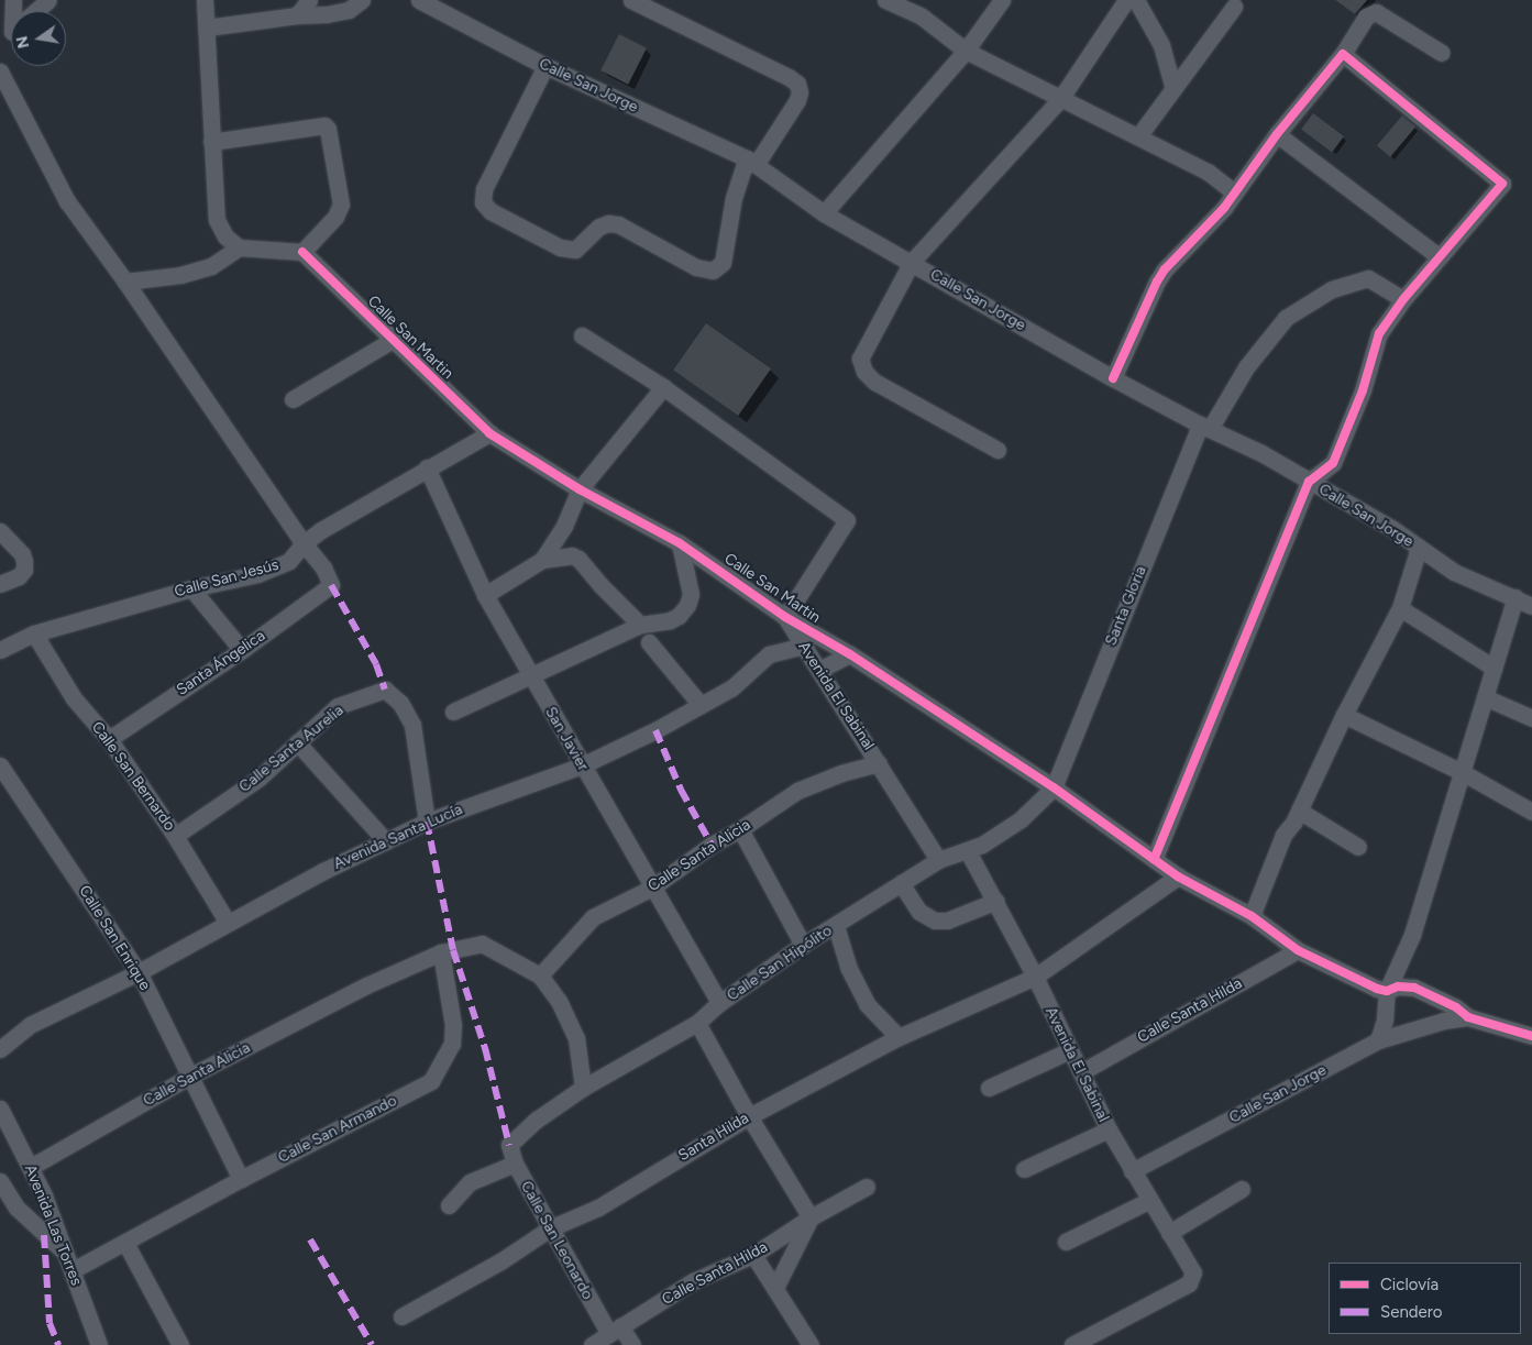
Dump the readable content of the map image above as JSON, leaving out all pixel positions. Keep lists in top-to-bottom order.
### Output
{
  "streets": {
    "street": [
      "Calle San Jorge",
      "Calle San Martin",
      "Calle San Jesús",
      "Santa Gloria",
      "Santa Ángelica",
      "Avenida El Sabinal",
      "San Javier",
      "Calle Santa Aurelia",
      "Calle San Bernardo",
      "Avenida Santa Lucía",
      "Calle Santa Alicia",
      "Calle San Enrique",
      "Calle San Hipólito",
      "Calle Santa Hilda",
      "Calle San Armando",
      "Santa Hilda",
      "Avenida Las Torres",
      "Calle San Leonardo"
    ]
  },
  "crossings": [
    ["Calle San Jorge", "Santa Gloria"],
    ["Calle San Jorge", "Avenida El Sabinal"],
    ["Calle San Martin", "Calle San Jesús"],
    ["Calle San Martin", "Santa Gloria"],
    ["Calle San Martin", "Avenida El Sabinal"],
    ["Calle San Martin", "Calle San Hipólito"],
    ["Calle San Martin", "Calle Santa Hilda"],
    ["Calle San Martin", "Santa Hilda"],
    ["Calle San Jesús", "Santa Ángelica"],
    ["Calle San Jesús", "San Javier"],
    ["Calle San Jesús", "Calle San Bernardo"],
    ["Santa Gloria", "Calle San Hipólito"],
    ["Santa Ángelica", "Calle San Bernardo"],
    ["Avenida El Sabinal", "Avenida Santa Lucía"],
    ["Avenida El Sabinal", "Calle Santa Alicia"],
    ["Avenida El Sabinal", "Calle San Hipólito"],
    ["Avenida El Sabinal", "Calle Santa Hilda"],
    ["Avenida El Sabinal", "Santa Hilda"],
    ["San Javier", "Avenida Santa Lucía"],
    ["San Javier", "Calle Santa Alicia"],
    ["San Javier", "Calle San Hipólito"],
    ["Calle Santa Aurelia", "Calle San Bernardo"],
    ["Calle Santa Aurelia", "Avenida Santa Lucía"],
    ["Calle San Bernardo", "Avenida Santa Lucía"],
    ["Avenida Santa Lucía", "Calle San Enrique"],
    ["Calle Santa Alicia", "Calle San Enrique"],
    ["Calle Santa Alicia", "Calle San Armando"],
    ["Calle Santa Alicia", "Avenida Las Torres"],
    ["Calle San Enrique", "Calle San Armando"],
    ["Calle San Hipólito", "Calle San Leonardo"],
    ["Calle Santa Hilda", "Calle San Leonardo"],
    ["Calle San Armando", "Avenida Las Torres"],
    ["Santa Hilda", "Calle San Leonardo"]
  ],
  "legend": ["Ciclovía", "Sendero"],
  "north": "left"
}
